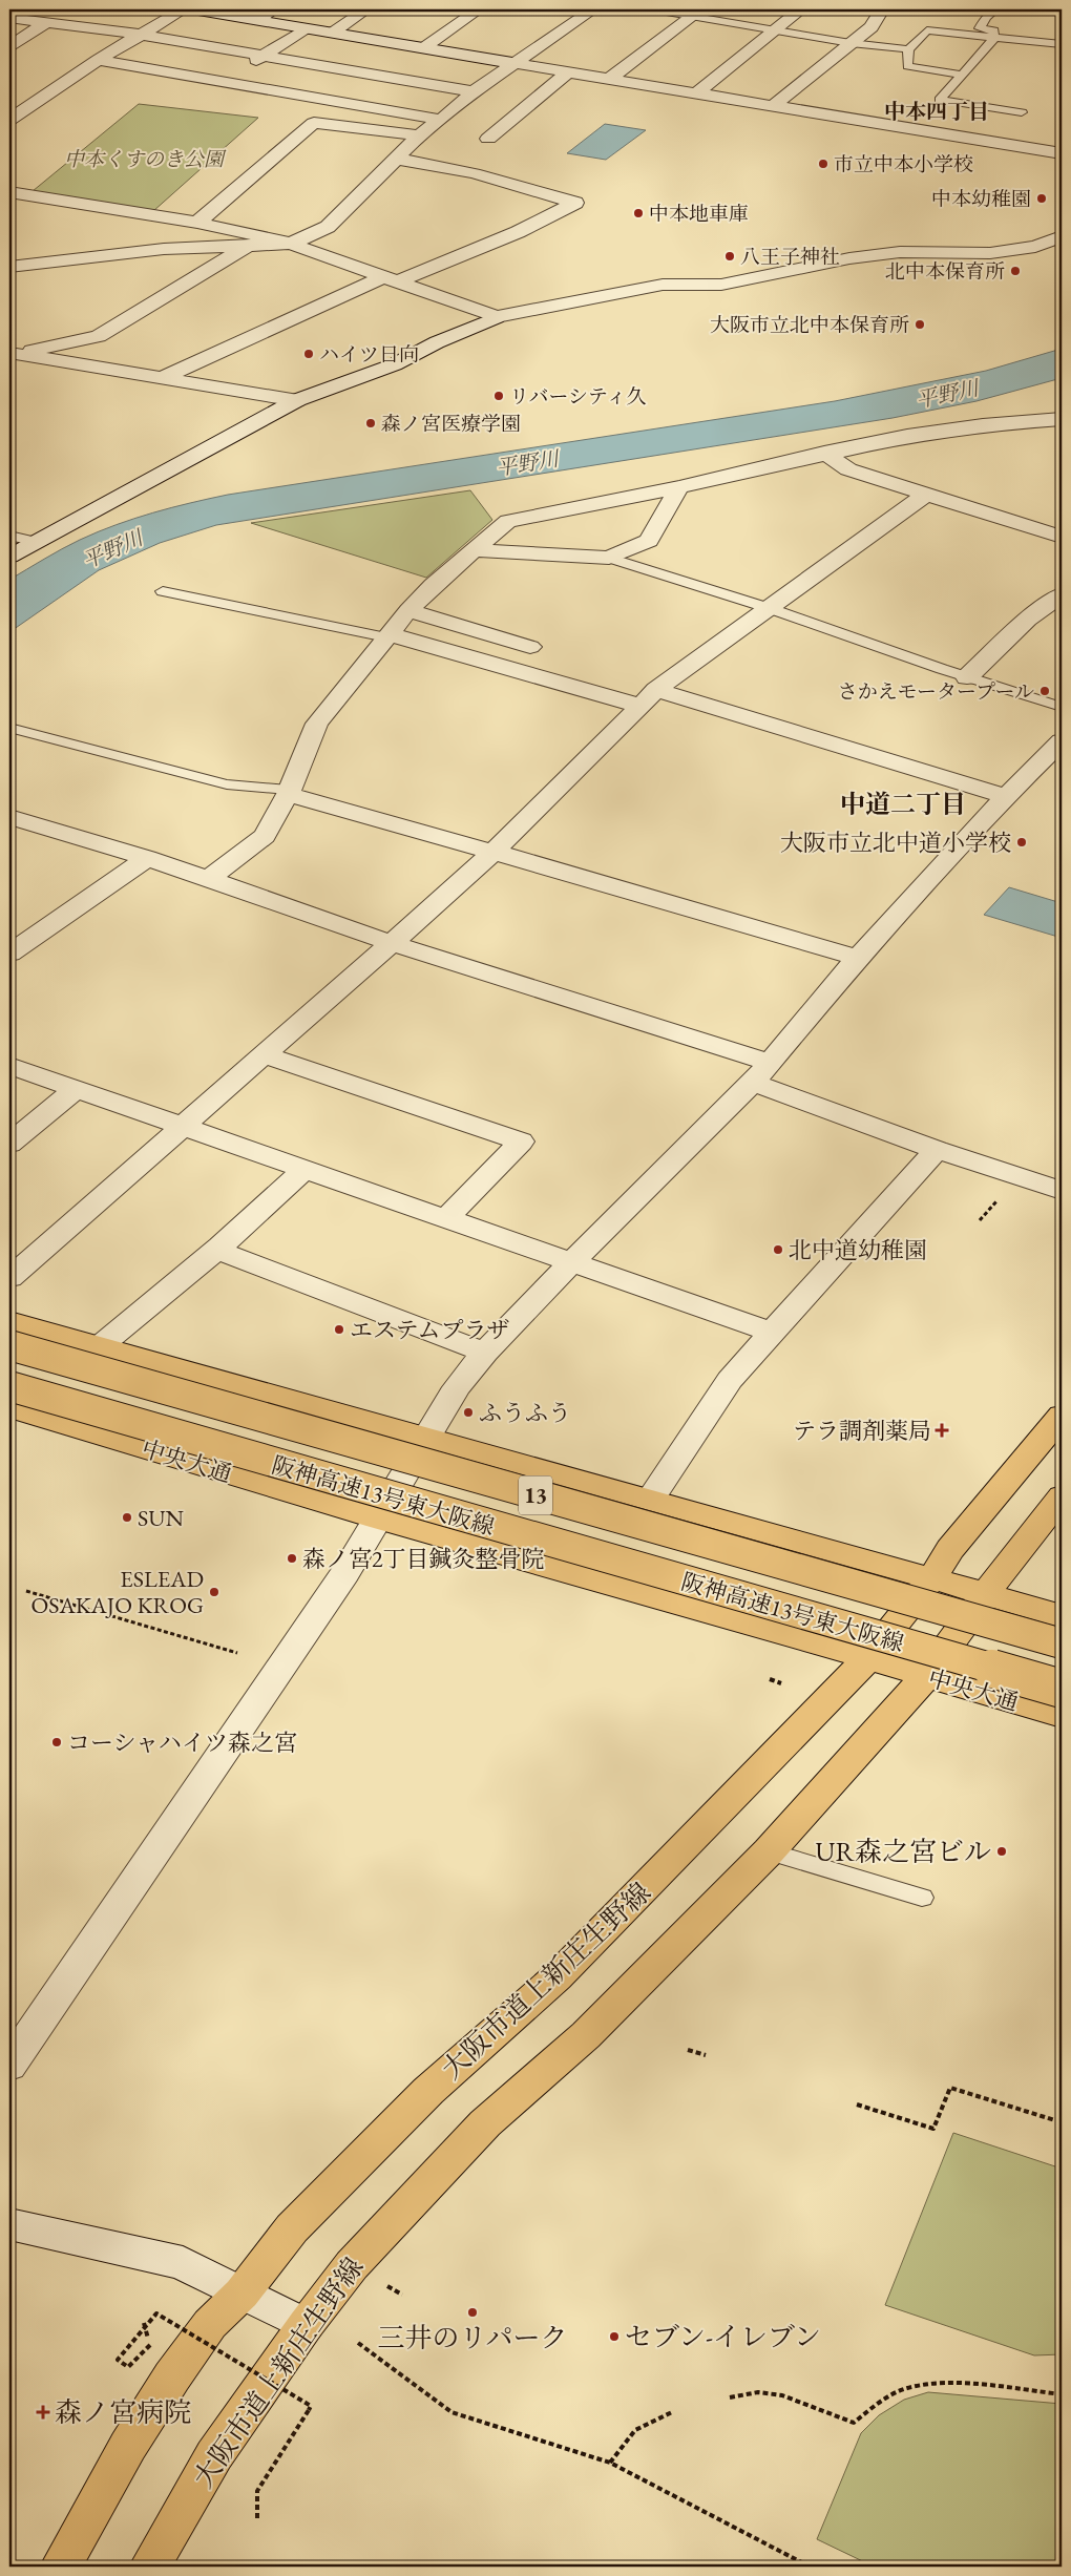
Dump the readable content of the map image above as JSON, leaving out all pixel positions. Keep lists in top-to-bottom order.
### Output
{
  "streets": {
    "main road": [
      "中央大通",
      "阪神高速13号東大阪線",
      "13",
      "大阪市道上新庄生野線"
    ]
  },
  "crossings": [
    ["中央大通", "大阪市道上新庄生野線"]
  ],
  "districts": ["中本四丁目", "中道二丁目"],
  "water": ["平野川"],
  "parks": ["中本くすのき公園"],
  "places": {
    "other": [
      "市立中本小学校",
      "中本幼稚園",
      "中本地車庫",
      "八王子神社",
      "北中本保育所",
      "大阪市立北中本保育所",
      "ハイツ日向",
      "リバーシティ久",
      "森ノ宮医療学園",
      "さかえモータープール",
      "大阪市立北中道小学校",
      "北中道幼稚園",
      "エステムプラザ",
      "ふうふう",
      "SUN",
      "森ノ宮2丁目鍼灸整骨院",
      "ESLEAD OSAKAJO KROG",
      "コーシャハイツ森之宮",
      "UR森之宮ビル",
      "三井のリパーク",
      "セブン-イレブン"
    ],
    "health": ["テラ調剤薬局", "森ノ宮病院"]
  }
}
